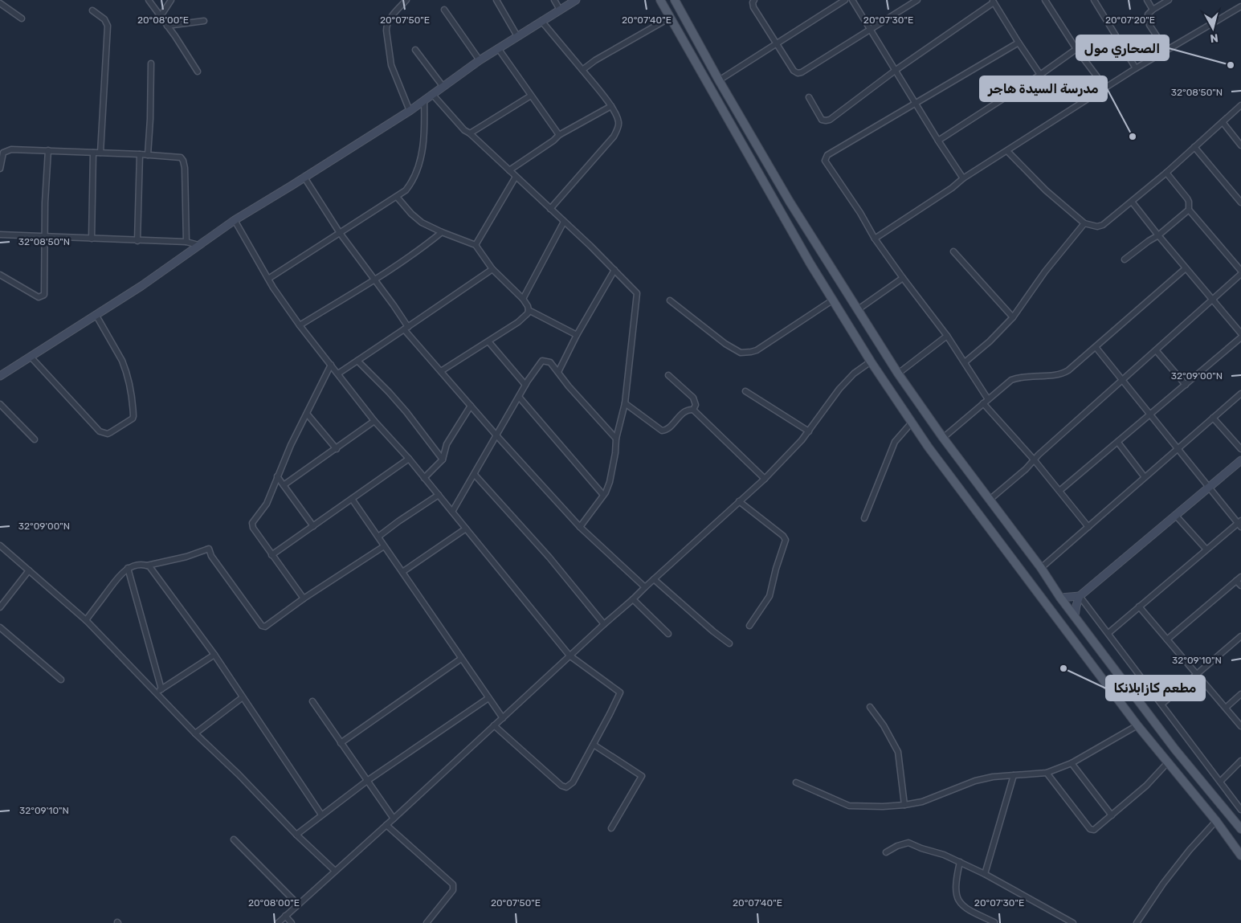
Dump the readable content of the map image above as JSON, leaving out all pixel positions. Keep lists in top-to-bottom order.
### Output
{
  "places": ["الصحاري مول", "مدرسة السيدة هاجر", "مطعم كازابلانكا"],
  "north": "bottom",
  "coordinates": [
    "20°08'00\"E",
    "20°07'50\"E",
    "20°07'40\"E",
    "20°07'30\"E",
    "20°07'20\"E",
    "32°08'50\"N",
    "32°09'00\"N",
    "32°09'10\"N"
  ]
}
